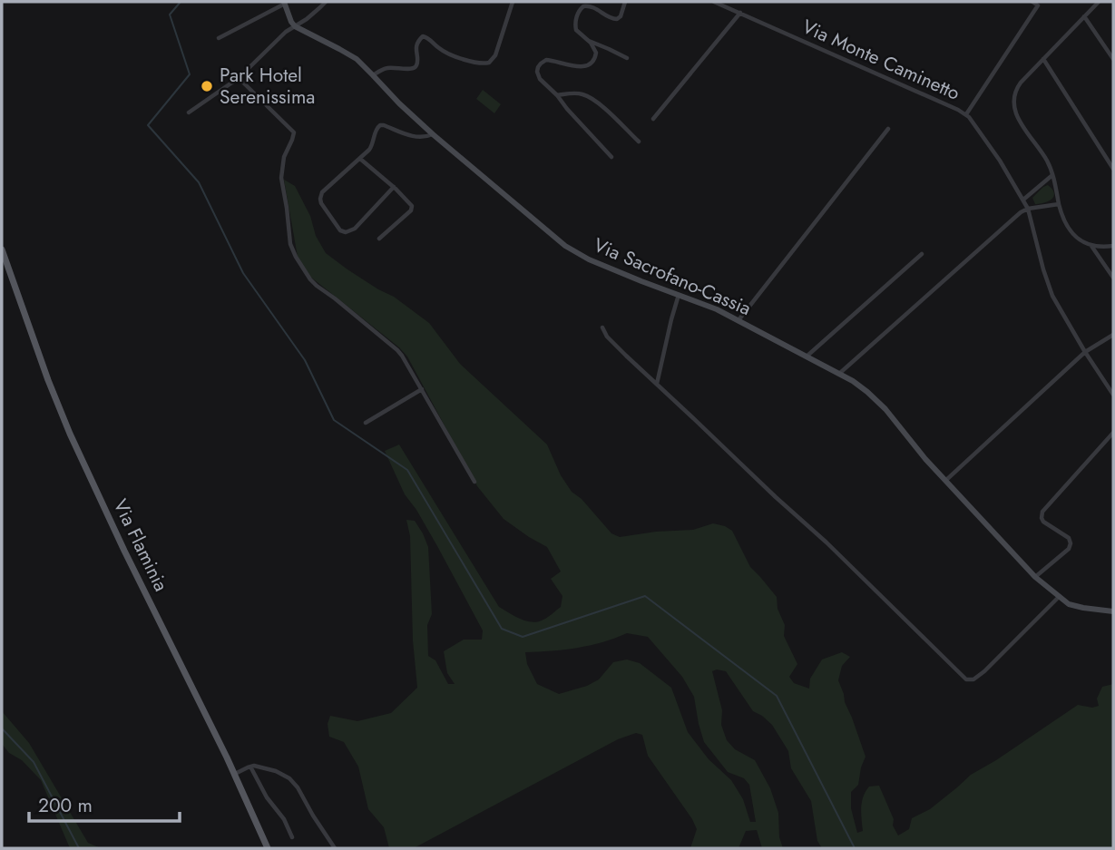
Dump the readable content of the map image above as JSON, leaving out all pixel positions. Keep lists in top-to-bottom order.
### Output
{
  "streets": {
    "main road": ["Via Flaminia"],
    "street": ["Via Monte Caminetto", "Via Sacrofano-Cassia"]
  },
  "places": ["Park Hotel Serenissima"],
  "scale_bar": "200 m"
}
